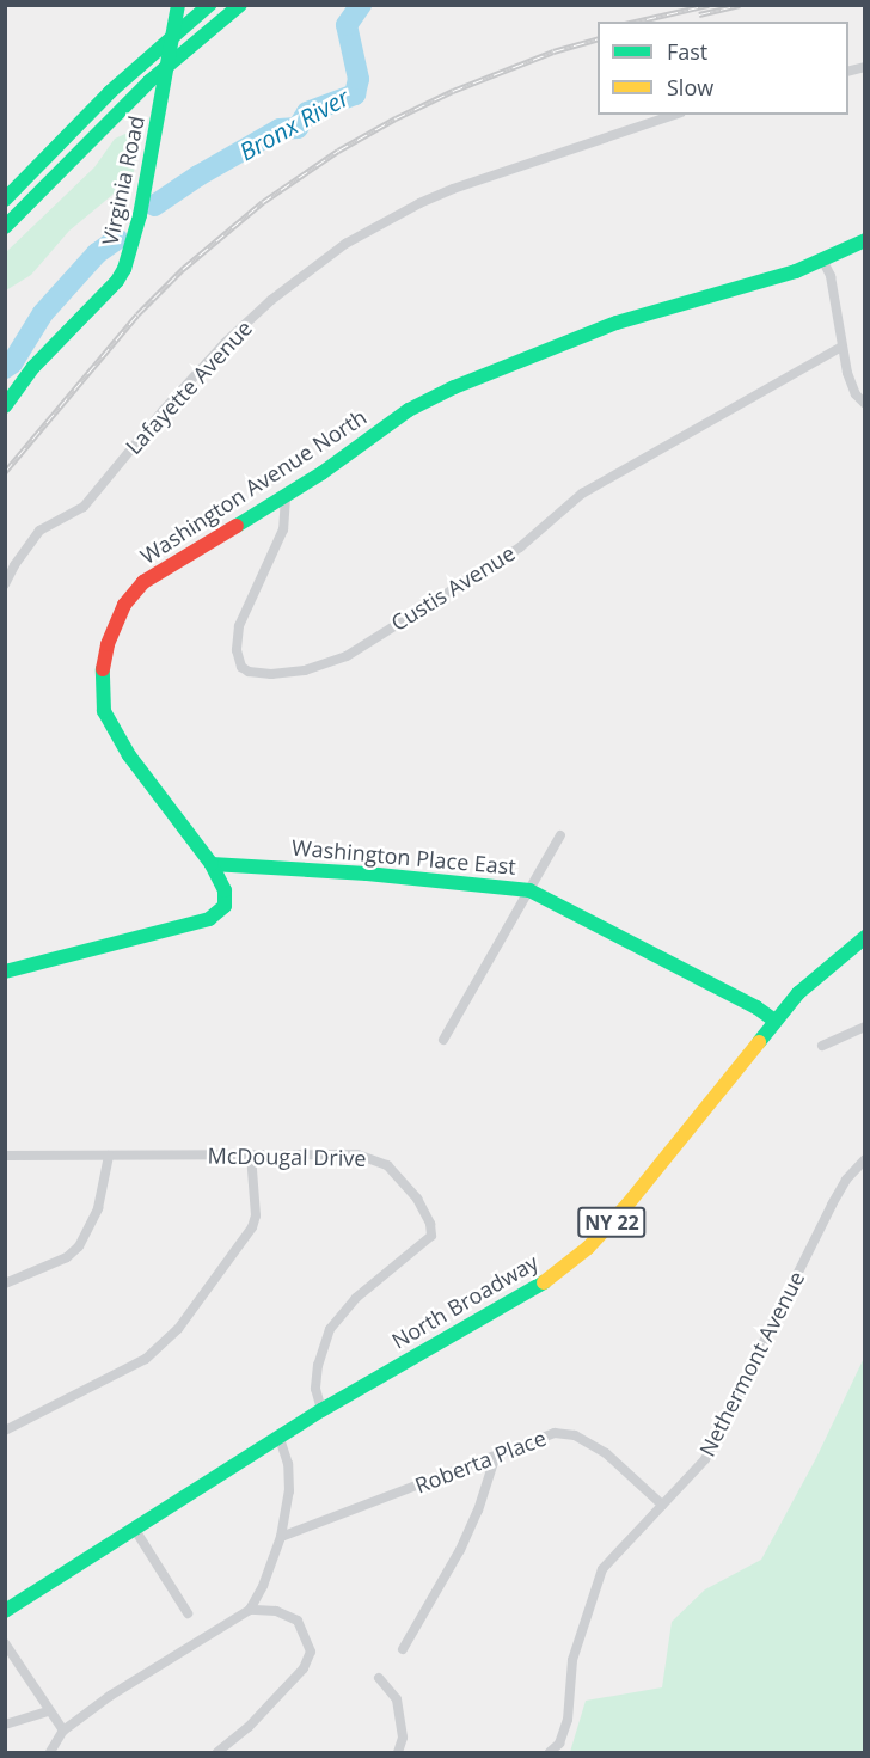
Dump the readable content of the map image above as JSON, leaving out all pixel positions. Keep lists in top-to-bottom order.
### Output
{
  "streets": {
    "main road": [
      "Virginia Road",
      "Washington Avenue North",
      "Washington Place East",
      "NY 22",
      "North Broadway"
    ],
    "street": [
      "Lafayette Avenue",
      "Custis Avenue",
      "McDougal Drive",
      "Nethermont Avenue",
      "Roberta Place"
    ]
  },
  "crossings": [
    ["Washington Avenue North", "Custis Avenue"],
    ["Washington Avenue North", "Washington Place East"],
    ["Washington Place East", "North Broadway"],
    ["McDougal Drive", "North Broadway"],
    ["Nethermont Avenue", "Roberta Place"]
  ],
  "water": ["Bronx River"],
  "legend": ["Fast", "Slow"]
}
